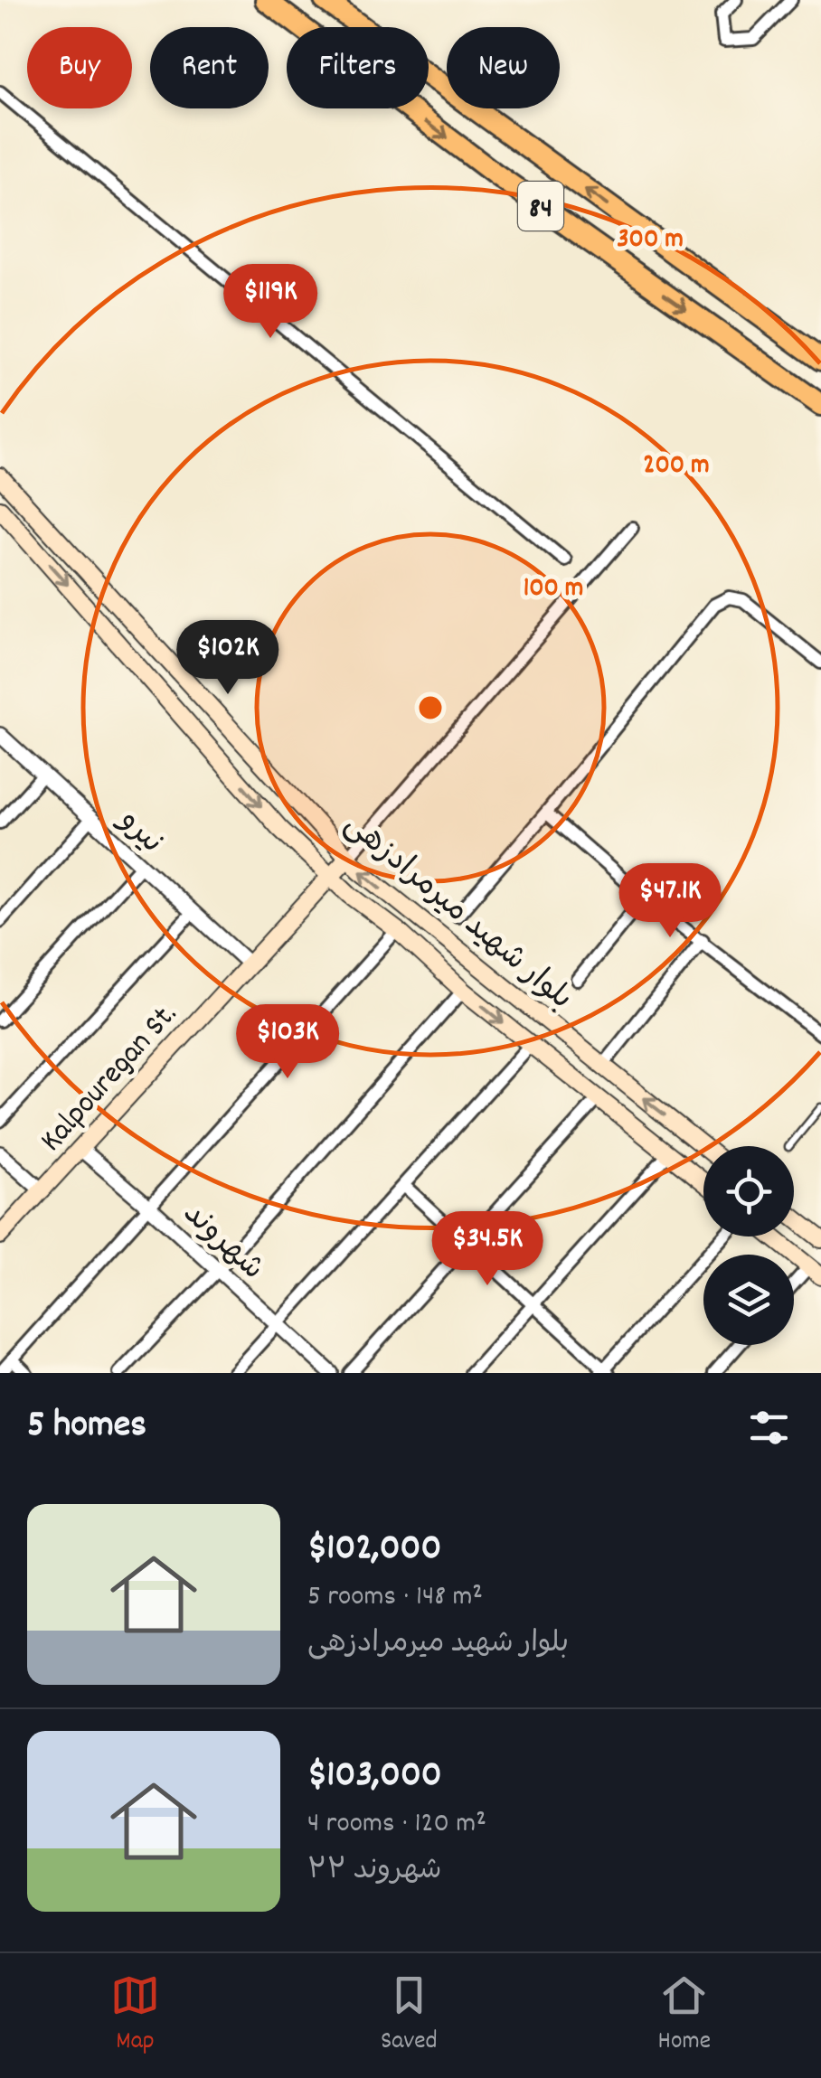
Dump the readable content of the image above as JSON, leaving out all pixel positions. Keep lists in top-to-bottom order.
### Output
{
  "streets": {
    "highway": ["84"],
    "main road": ["بلوار شهید میرمرادزهی", "Kalpouregan St."],
    "street": ["نیرو", "شهروند"]
  },
  "crossings": [
    ["نیرو", "Kalpouregan St."],
    ["بلوار شهید میرمرادزهی", "Kalpouregan St."],
    ["Kalpouregan St.", "شهروند"]
  ],
  "page": {
    "chip": [
      "Buy",
      "Rent",
      "Filters",
      "New"
    ],
    "price": [
      "$119K",
      "$102K",
      "$47.1K",
      "$103K",
      "$34.5K"
    ],
    "heading": "5 homes",
    "list": [
      {
        "name": "$102,000",
        "note": "5 rooms · 148 m² · بلوار شهید میرمرادزهی"
      },
      {
        "name": "$103,000",
        "note": "4 rooms · 120 m² · شهروند ۲۲"
      }
    ],
    "tabs": ["Map", "Saved", "Home"]
  },
  "rings": ["300 m", "200 m", "100 m"]
}
